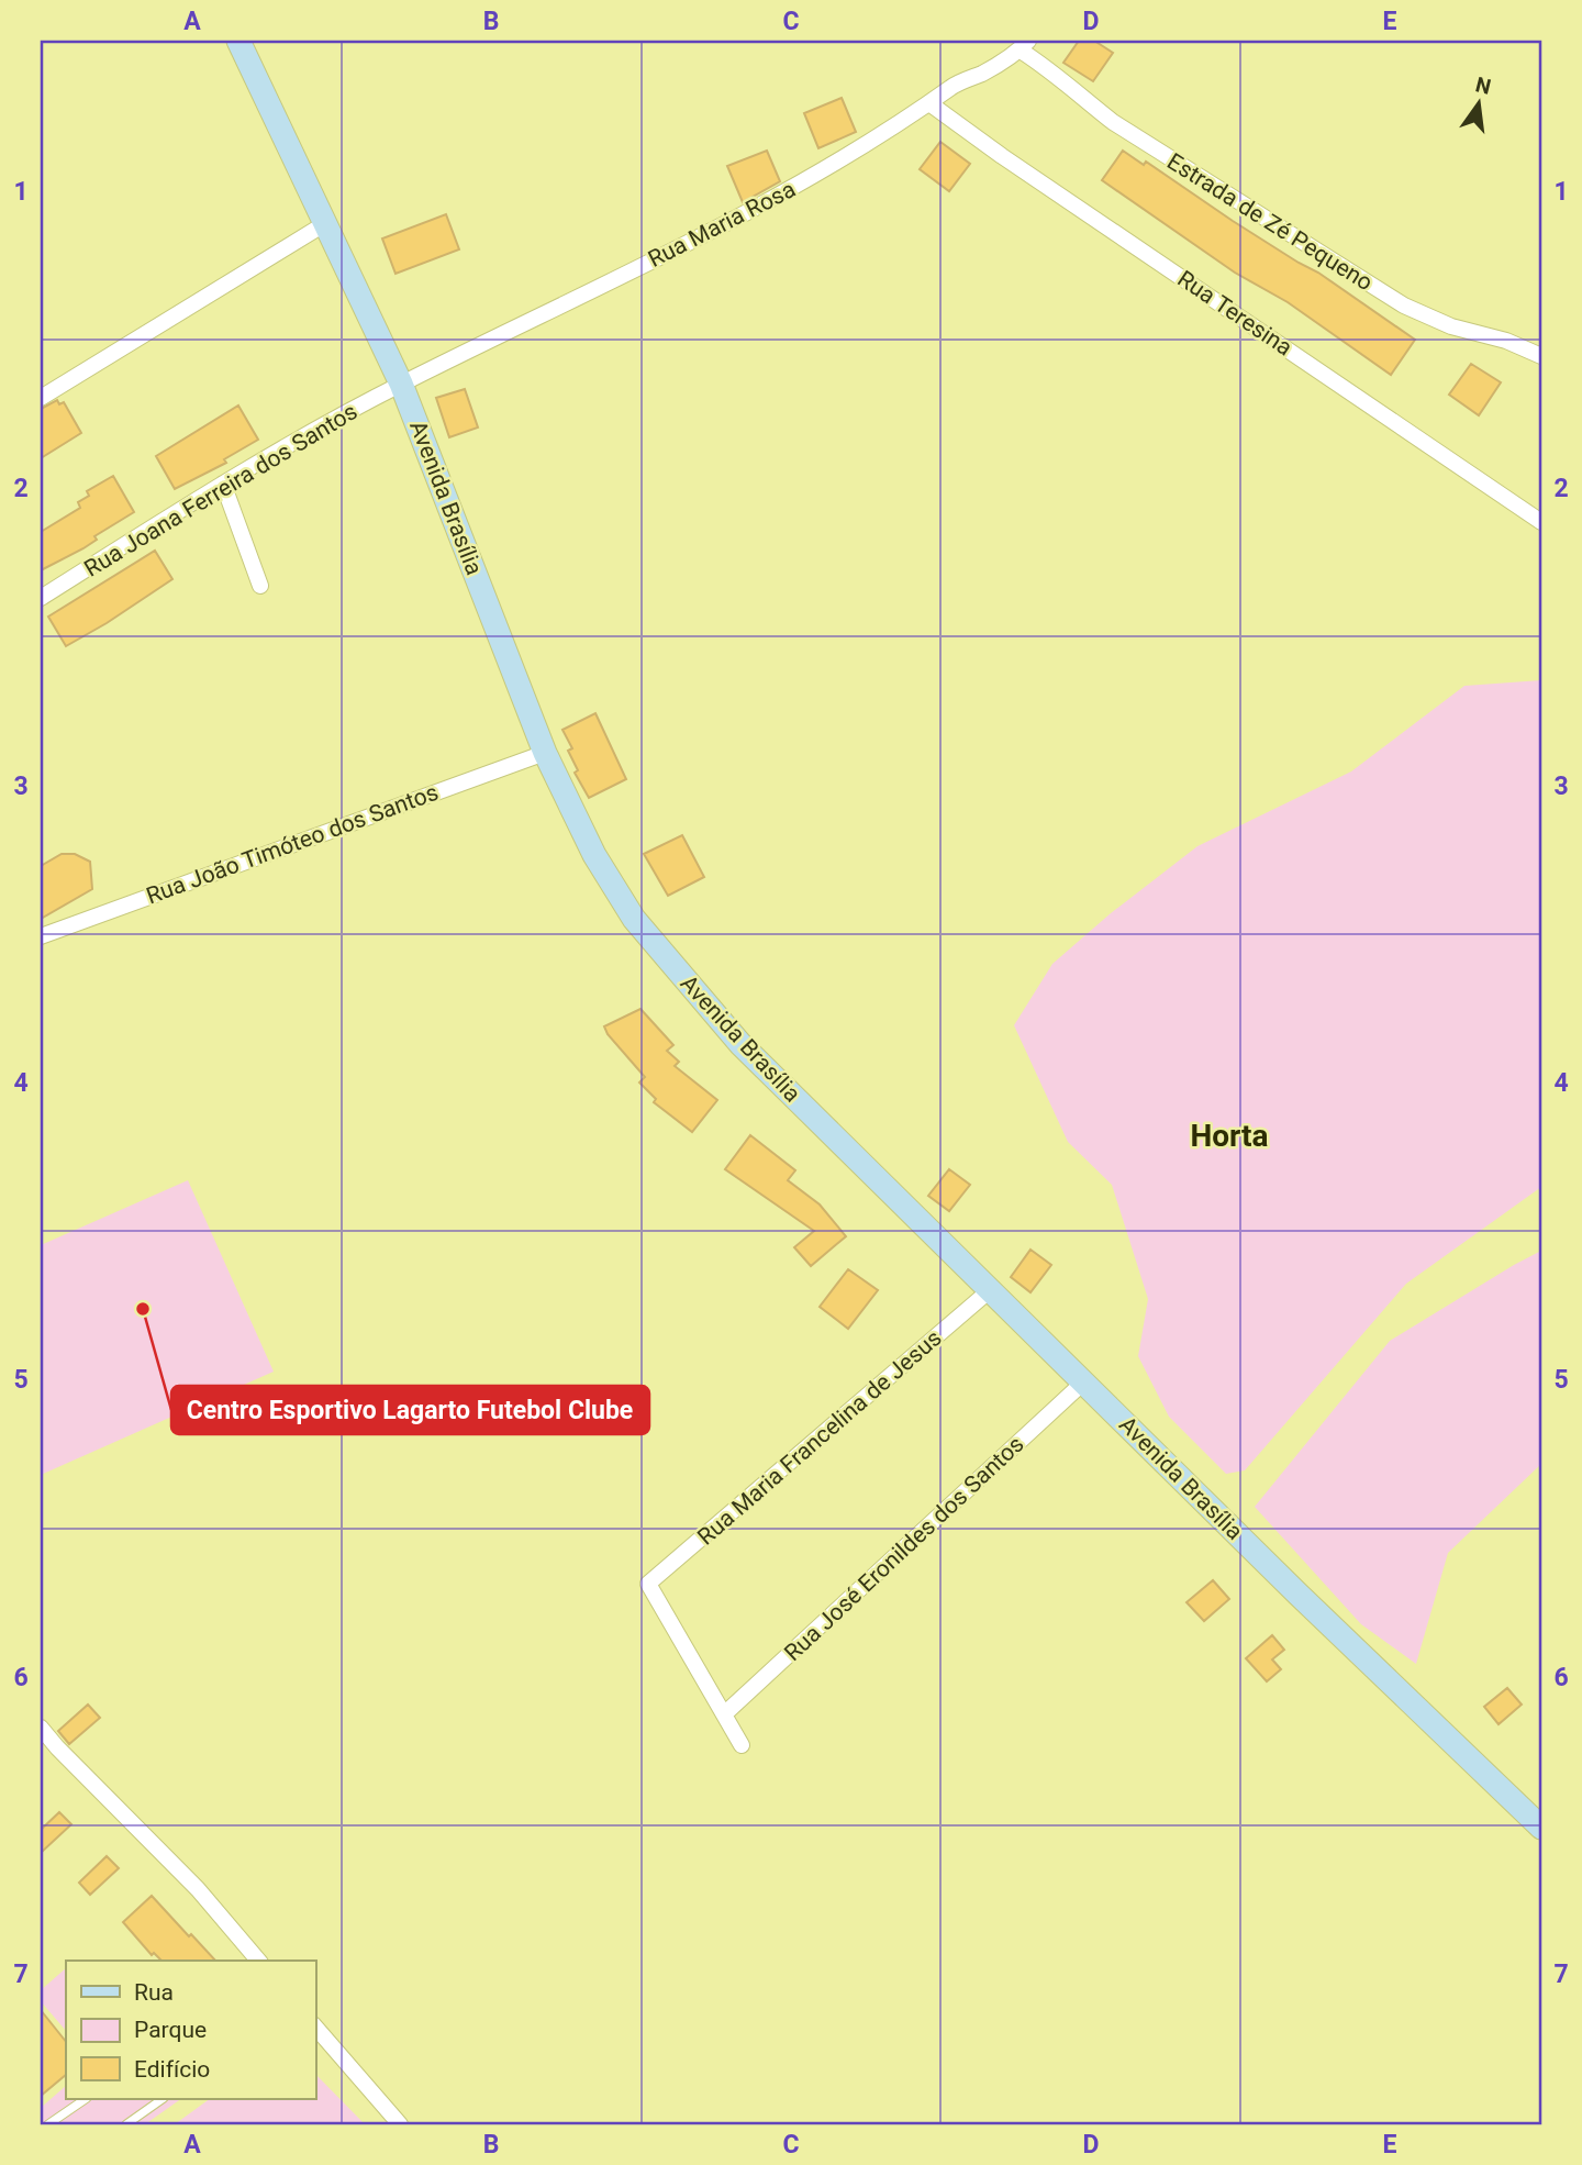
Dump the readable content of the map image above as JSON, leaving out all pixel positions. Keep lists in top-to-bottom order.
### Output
{
  "streets": {
    "main road": ["Avenida Brasília"],
    "street": [
      "Estrada de Zé Pequeno",
      "Rua Maria Rosa",
      "Rua Teresina",
      "Rua Joana Ferreira dos Santos",
      "Rua João Timóteo dos Santos",
      "Rua Maria Francelina de Jesus",
      "Rua José Eronildes dos Santos"
    ]
  },
  "crossings": [
    ["Estrada de Zé Pequeno", "Rua Maria Rosa"],
    ["Rua Maria Rosa", "Rua Teresina"],
    ["Rua Maria Rosa", "Rua Joana Ferreira dos Santos"],
    ["Rua Maria Rosa", "Avenida Brasília"],
    ["Rua Joana Ferreira dos Santos", "Avenida Brasília"],
    ["Avenida Brasília", "Rua João Timóteo dos Santos"],
    ["Avenida Brasília", "Rua Maria Francelina de Jesus"],
    ["Avenida Brasília", "Rua José Eronildes dos Santos"],
    ["Rua Maria Francelina de Jesus", "Rua José Eronildes dos Santos"]
  ],
  "districts": ["Horta"],
  "places": ["Centro Esportivo Lagarto Futebol Clube"],
  "legend": ["Rua", "Parque", "Edifício"],
  "north": "top",
  "grid": {
    "columns": [
      "A",
      "B",
      "C",
      "D",
      "E"
    ],
    "rows": [
      "1",
      "2",
      "3",
      "4",
      "5",
      "6",
      "7"
    ]
  }
}
